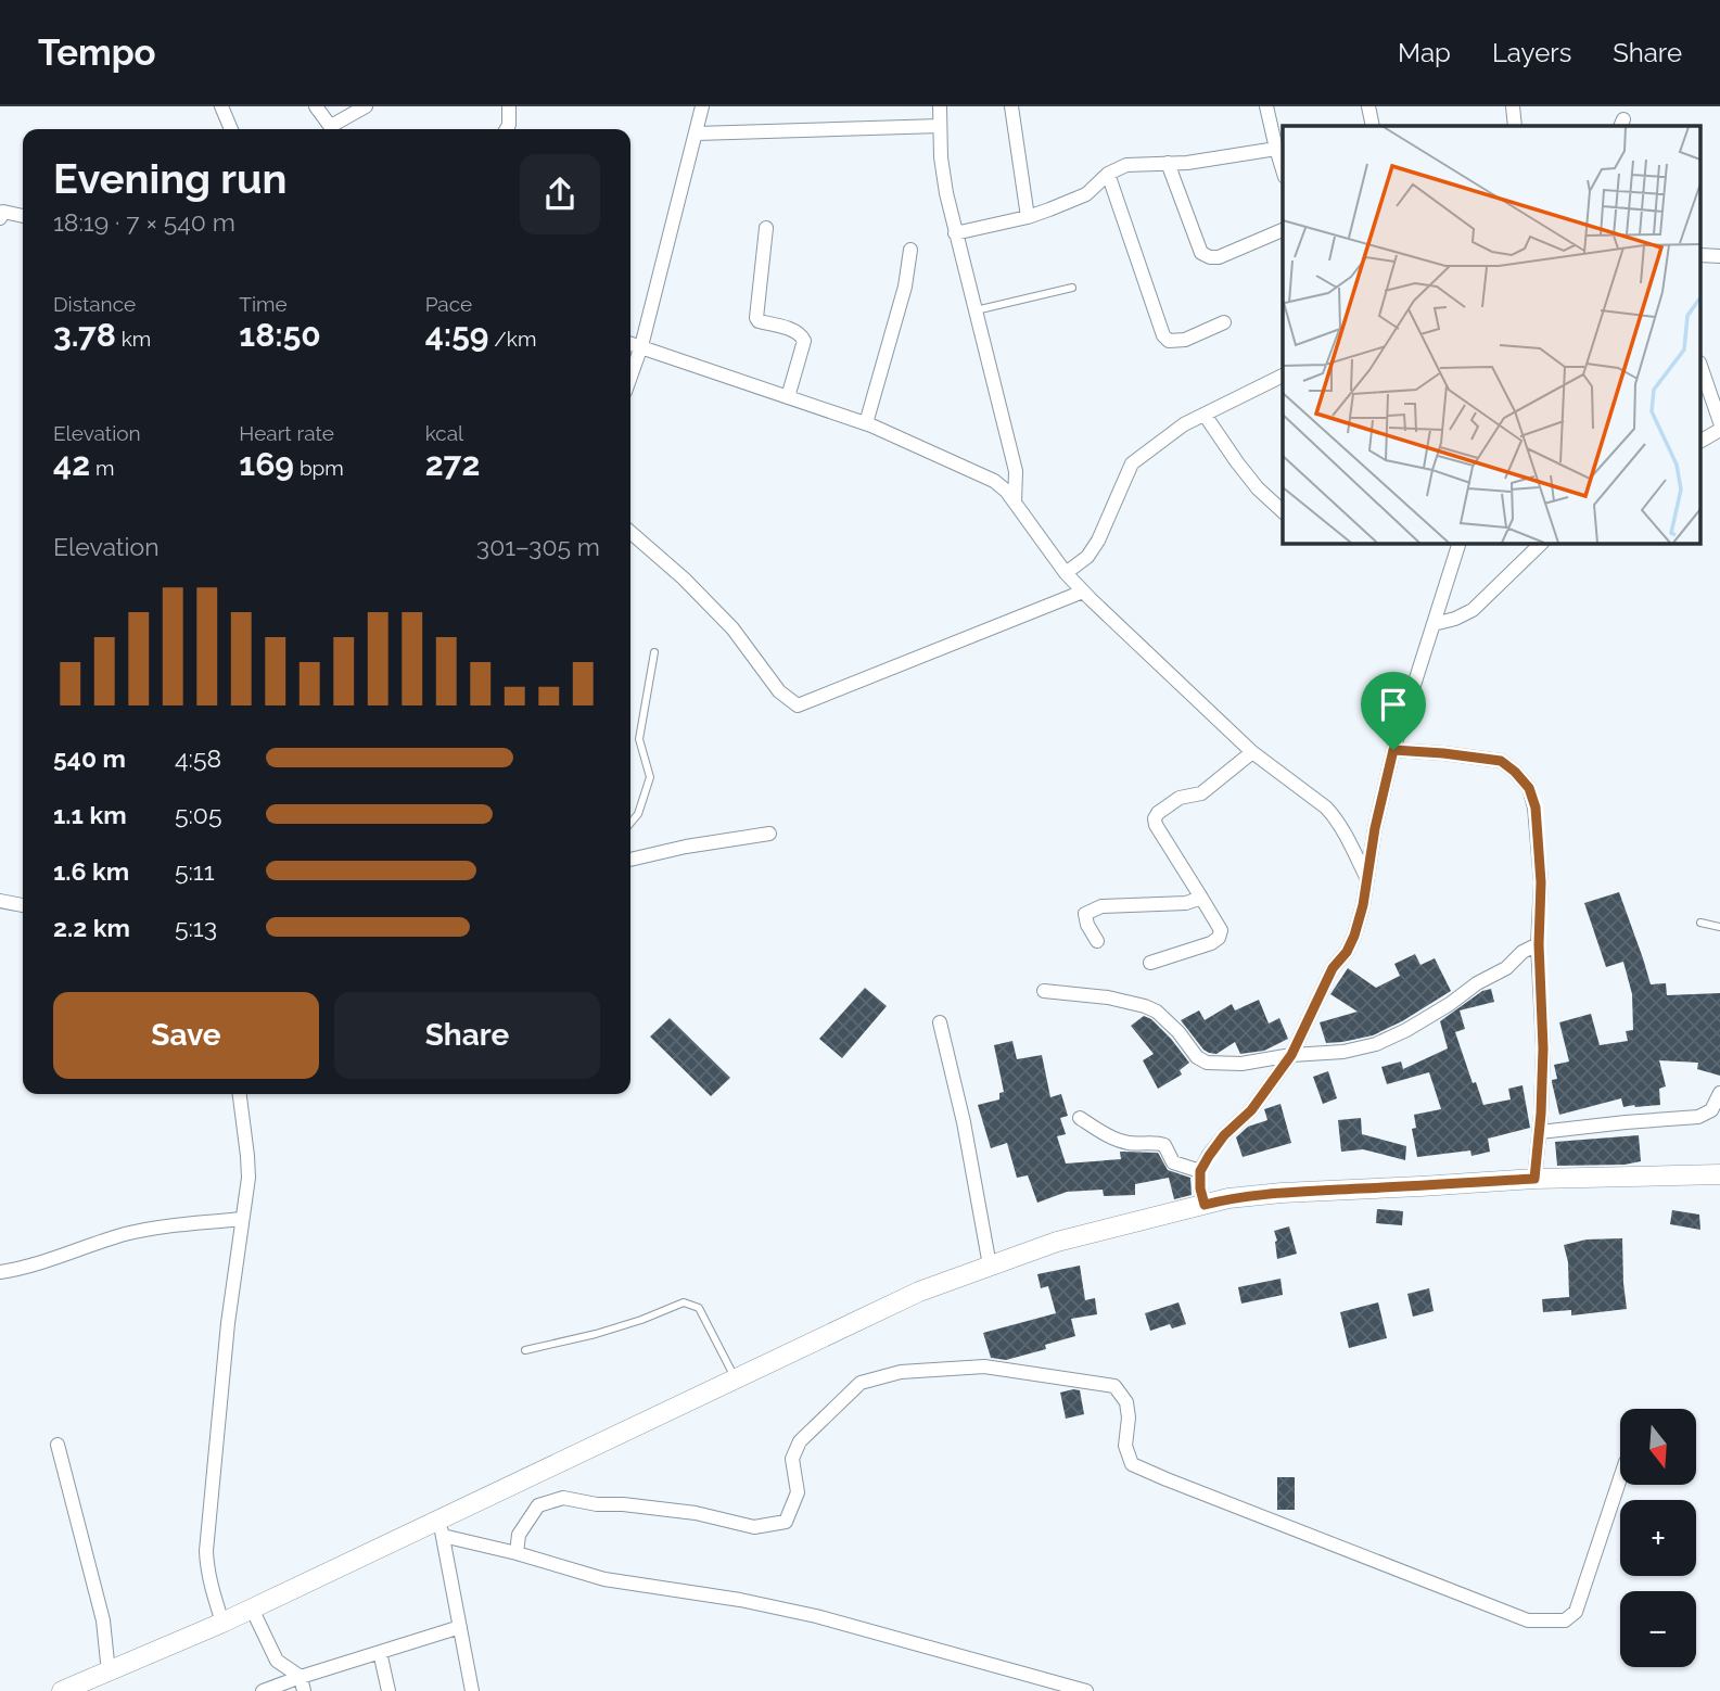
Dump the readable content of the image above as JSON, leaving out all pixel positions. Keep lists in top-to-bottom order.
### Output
{
  "north": "bottom",
  "page": {
    "header": "Tempo",
    "nav": ["Map", "Layers", "Share"],
    "heading": ["Evening run", "18:19 · 7 × 540 m"],
    "stats": [
      ["Distance", "3.78 km"],
      ["Time", "18:50"],
      ["Pace", "4:59 /km"],
      ["Elevation", "42 m"],
      ["Heart rate", "169 bpm"],
      ["kcal", "272"]
    ],
    "chart": ["Elevation", "301–305 m"],
    "list": [
      {
        "name": "540 m",
        "note": "4:58"
      },
      {
        "name": "1.1 km",
        "note": "5:05"
      },
      {
        "name": "1.6 km",
        "note": "5:11"
      },
      {
        "name": "2.2 km",
        "note": "5:13"
      }
    ],
    "buttons": ["Save", "Share"],
    "map_buttons": ["+", "−"]
  }
}
